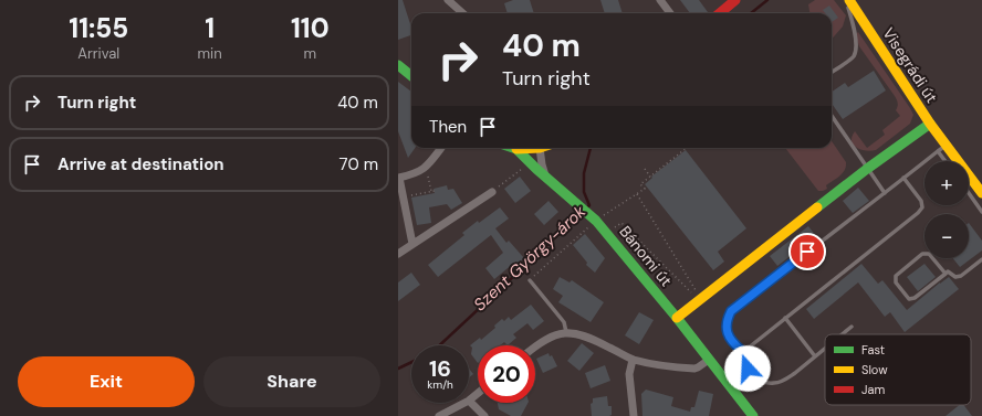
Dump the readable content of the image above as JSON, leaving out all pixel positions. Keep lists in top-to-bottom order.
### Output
{
  "streets": {
    "street": ["Visegrádi út", "Bánomi út"]
  },
  "water": ["Szent György-árok"],
  "legend": ["Fast", "Slow", "Jam"],
  "page": {
    "eta": [
      "11:55",
      "Arrival",
      "1",
      "min",
      "110",
      "m"
    ],
    "turn": ["40 m", "Turn right"],
    "list": [
      {
        "name": "Turn right",
        "value": "40 m"
      },
      {
        "name": "Arrive at destination",
        "value": "70 m"
      }
    ],
    "then": "Then",
    "map_buttons": ["+", "−"],
    "speed": "16 km/h",
    "limit": "20",
    "buttons": ["Exit", "Share"]
  }
}
